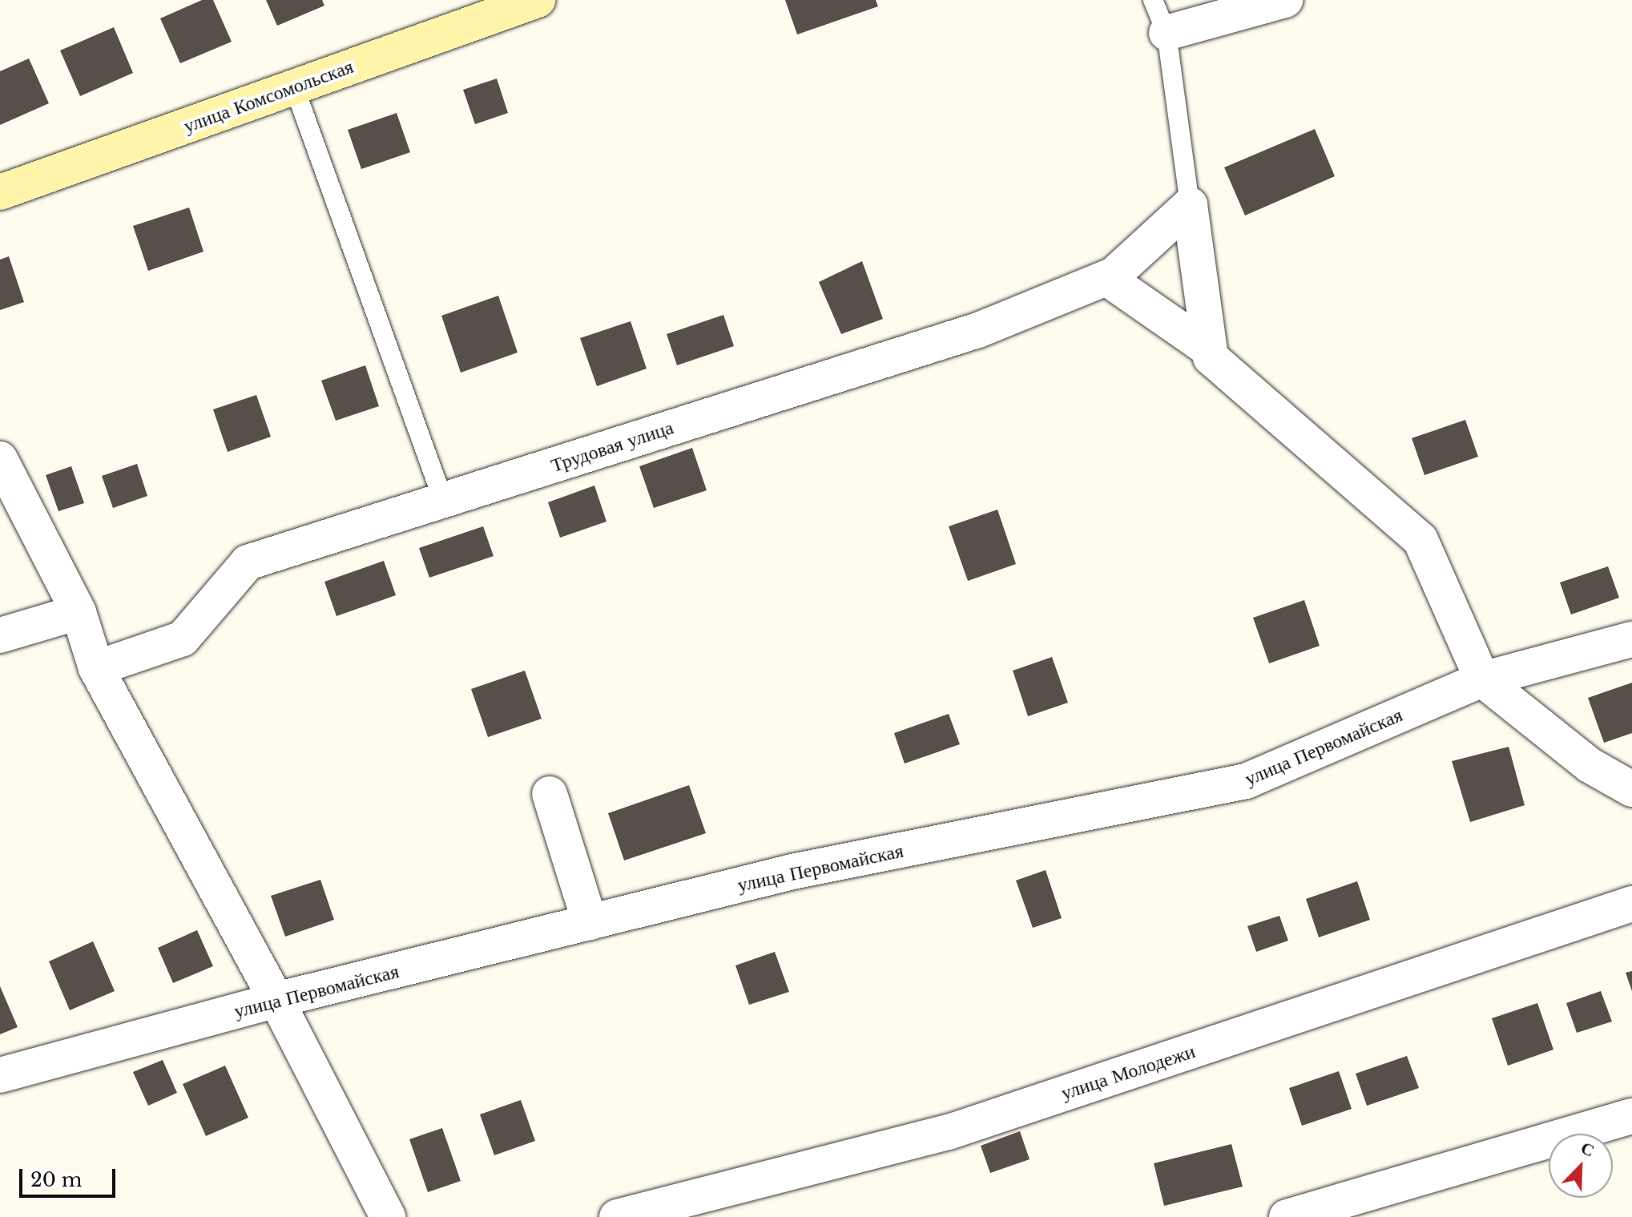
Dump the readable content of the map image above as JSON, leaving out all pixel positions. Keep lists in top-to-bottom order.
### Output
{
  "streets": {
    "street": [
      "улица Комсомольская",
      "Трудовая улица",
      "улица Первомайская",
      "улица Молодежи"
    ]
  },
  "scale_bar": "20 m",
  "north": "top right"
}
